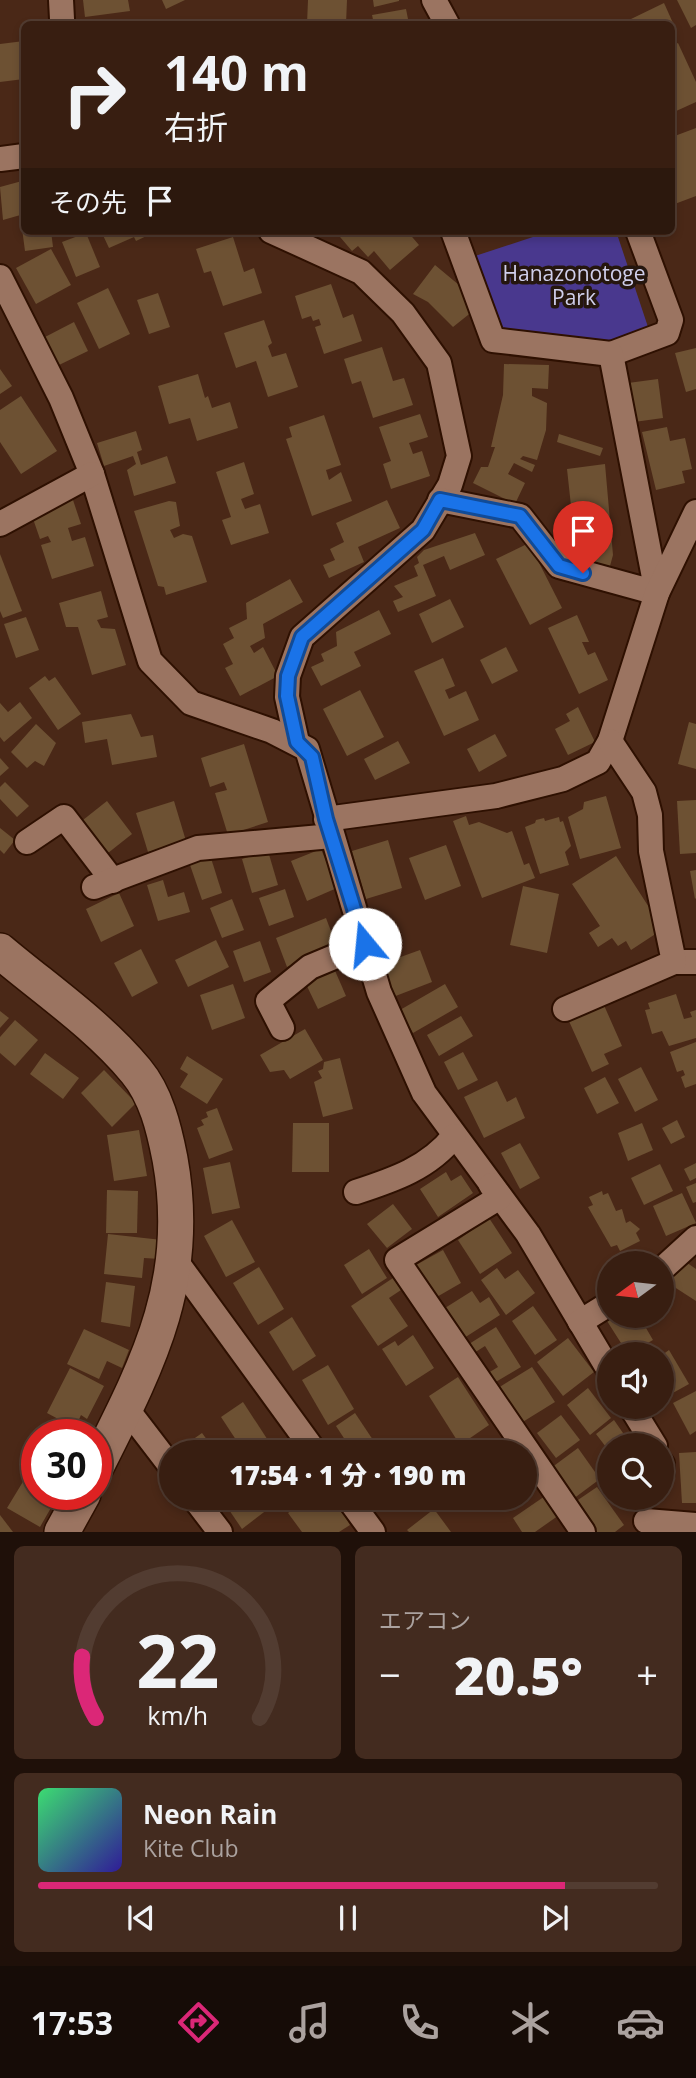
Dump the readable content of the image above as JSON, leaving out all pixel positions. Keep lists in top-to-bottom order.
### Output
{
  "parks": ["Hanazonotoge Park"],
  "north": "left",
  "page": {
    "turn": ["140 m", "右折"],
    "then": "その先",
    "limit": "30",
    "trip": "17:54 · 1 分 · 190 m",
    "tile": "エアコン",
    "heat": ["−", "20.5°", "+"],
    "song": ["Neon Rain", "Kite Club"],
    "tabs": "17:53",
    "gauge": ["22", "km/h"]
  }
}
